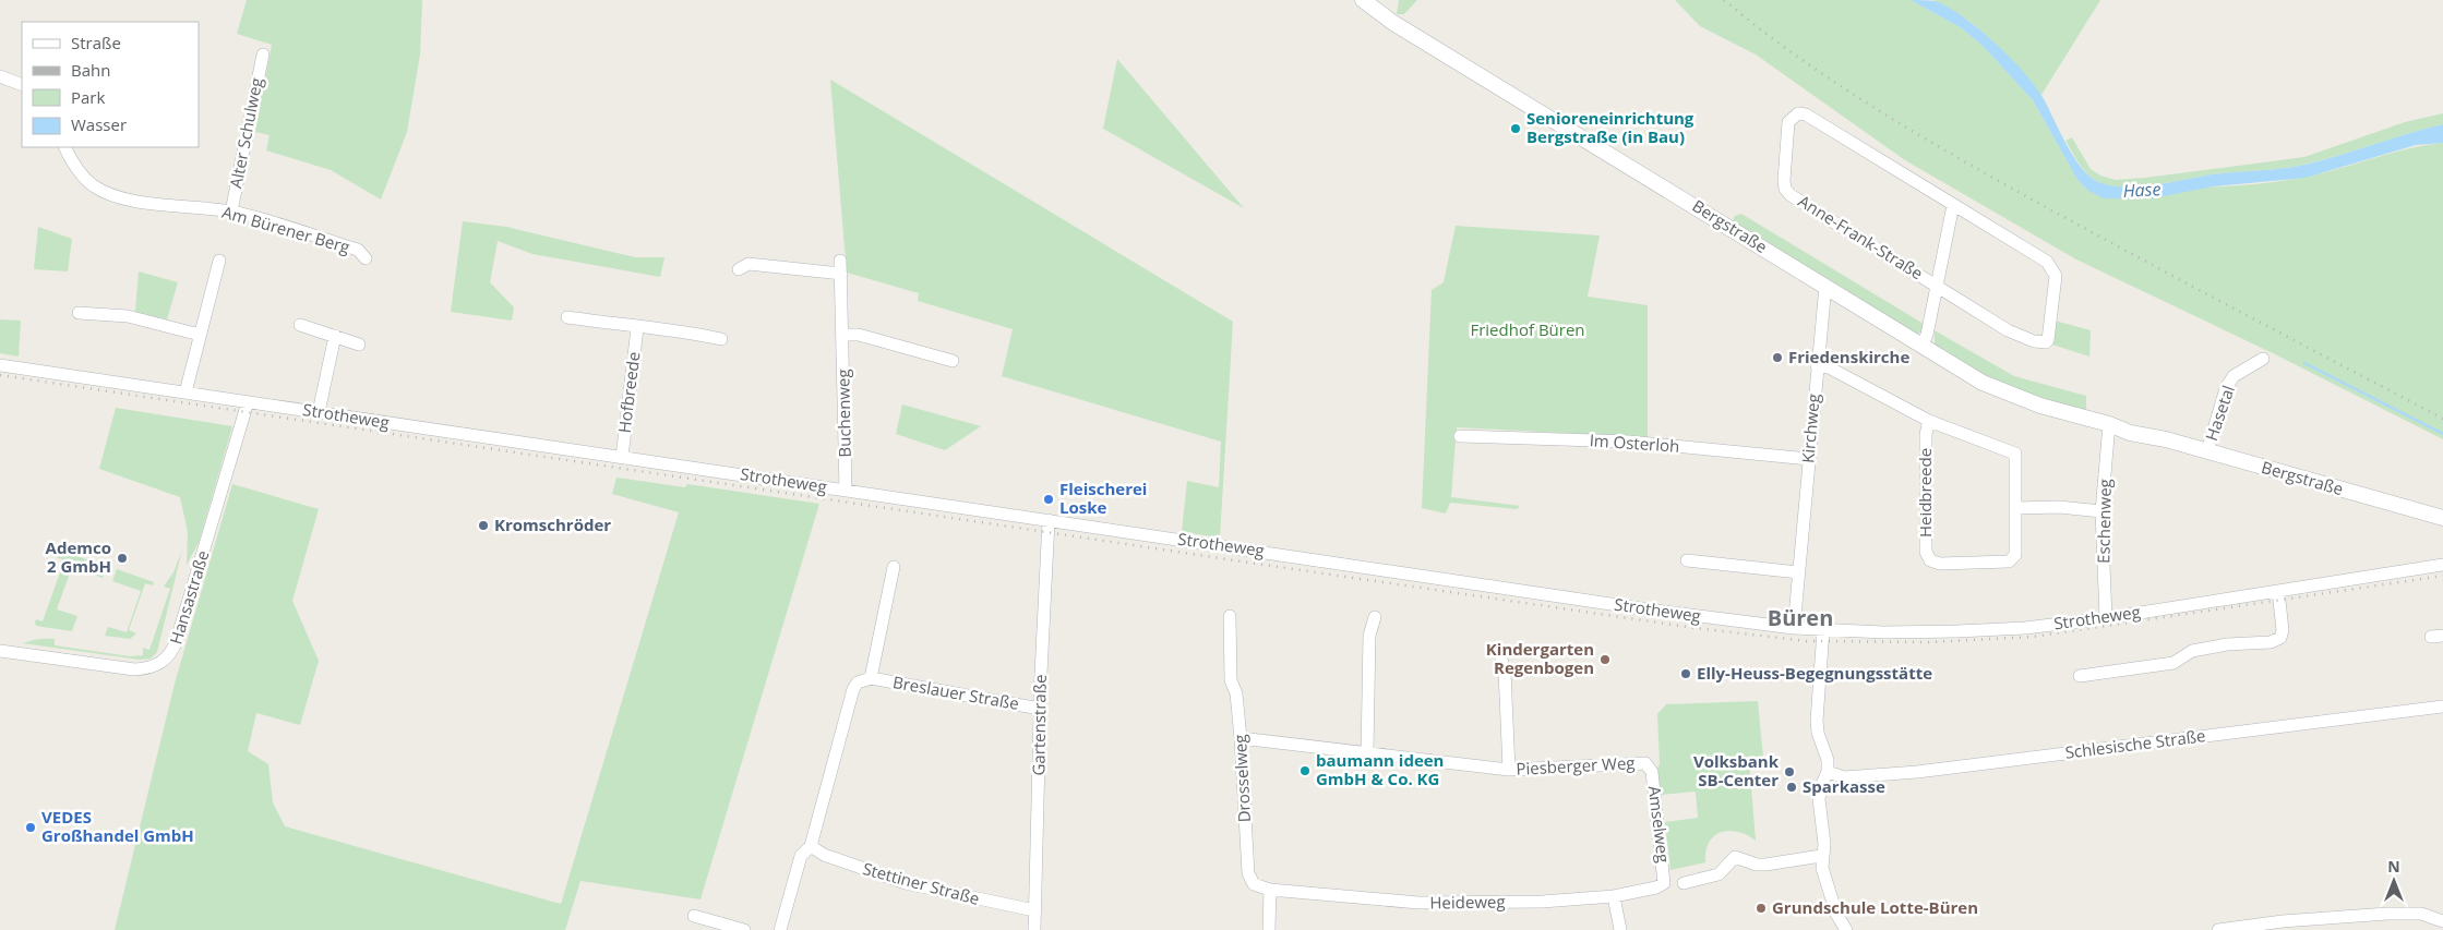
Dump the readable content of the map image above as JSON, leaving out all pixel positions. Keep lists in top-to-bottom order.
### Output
{
  "streets": {
    "street": [
      "Alter Schulweg",
      "Bergstraße",
      "Am Bürener Berg",
      "Anne-Frank-Straße",
      "Hofbreede",
      "Buchenweg",
      "Hasetal",
      "Strotheweg",
      "Kirchweg",
      "Im Osterloh",
      "Heidbreede",
      "Eschenweg",
      "Hansastraße",
      "Breslauer Straße",
      "Gartenstraße",
      "Schlesische Straße",
      "Piesberger Weg",
      "Drosselweg",
      "Amselweg",
      "Stettiner Straße",
      "Heideweg"
    ]
  },
  "crossings": [
    ["Alter Schulweg", "Am Bürener Berg"],
    ["Bergstraße", "Hasetal"],
    ["Bergstraße", "Kirchweg"],
    ["Bergstraße", "Eschenweg"],
    ["Hofbreede", "Strotheweg"],
    ["Buchenweg", "Strotheweg"],
    ["Strotheweg", "Kirchweg"],
    ["Strotheweg", "Eschenweg"],
    ["Strotheweg", "Hansastraße"],
    ["Strotheweg", "Gartenstraße"],
    ["Kirchweg", "Im Osterloh"],
    ["Kirchweg", "Heidbreede"],
    ["Breslauer Straße", "Gartenstraße"],
    ["Gartenstraße", "Stettiner Straße"],
    ["Piesberger Weg", "Drosselweg"],
    ["Piesberger Weg", "Amselweg"],
    ["Drosselweg", "Heideweg"],
    ["Amselweg", "Heideweg"]
  ],
  "districts": ["Büren"],
  "water": ["Hase"],
  "parks": ["Friedhof Büren"],
  "places": [
    "Senioreneinrichtung Bergstraße (in Bau)",
    "Friedenskirche",
    "Fleischerei Loske",
    "Kromschröder",
    "Ademco 2 GmbH",
    "Kindergarten Regenbogen",
    "Elly-Heuss-Begegnungsstätte",
    "baumann ideen GmbH & Co. KG",
    "Volksbank SB-Center",
    "Sparkasse",
    "VEDES Großhandel GmbH",
    "Grundschule Lotte-Büren"
  ],
  "legend": [
    "Straße",
    "Bahn",
    "Park",
    "Wasser"
  ],
  "north": "top"
}
